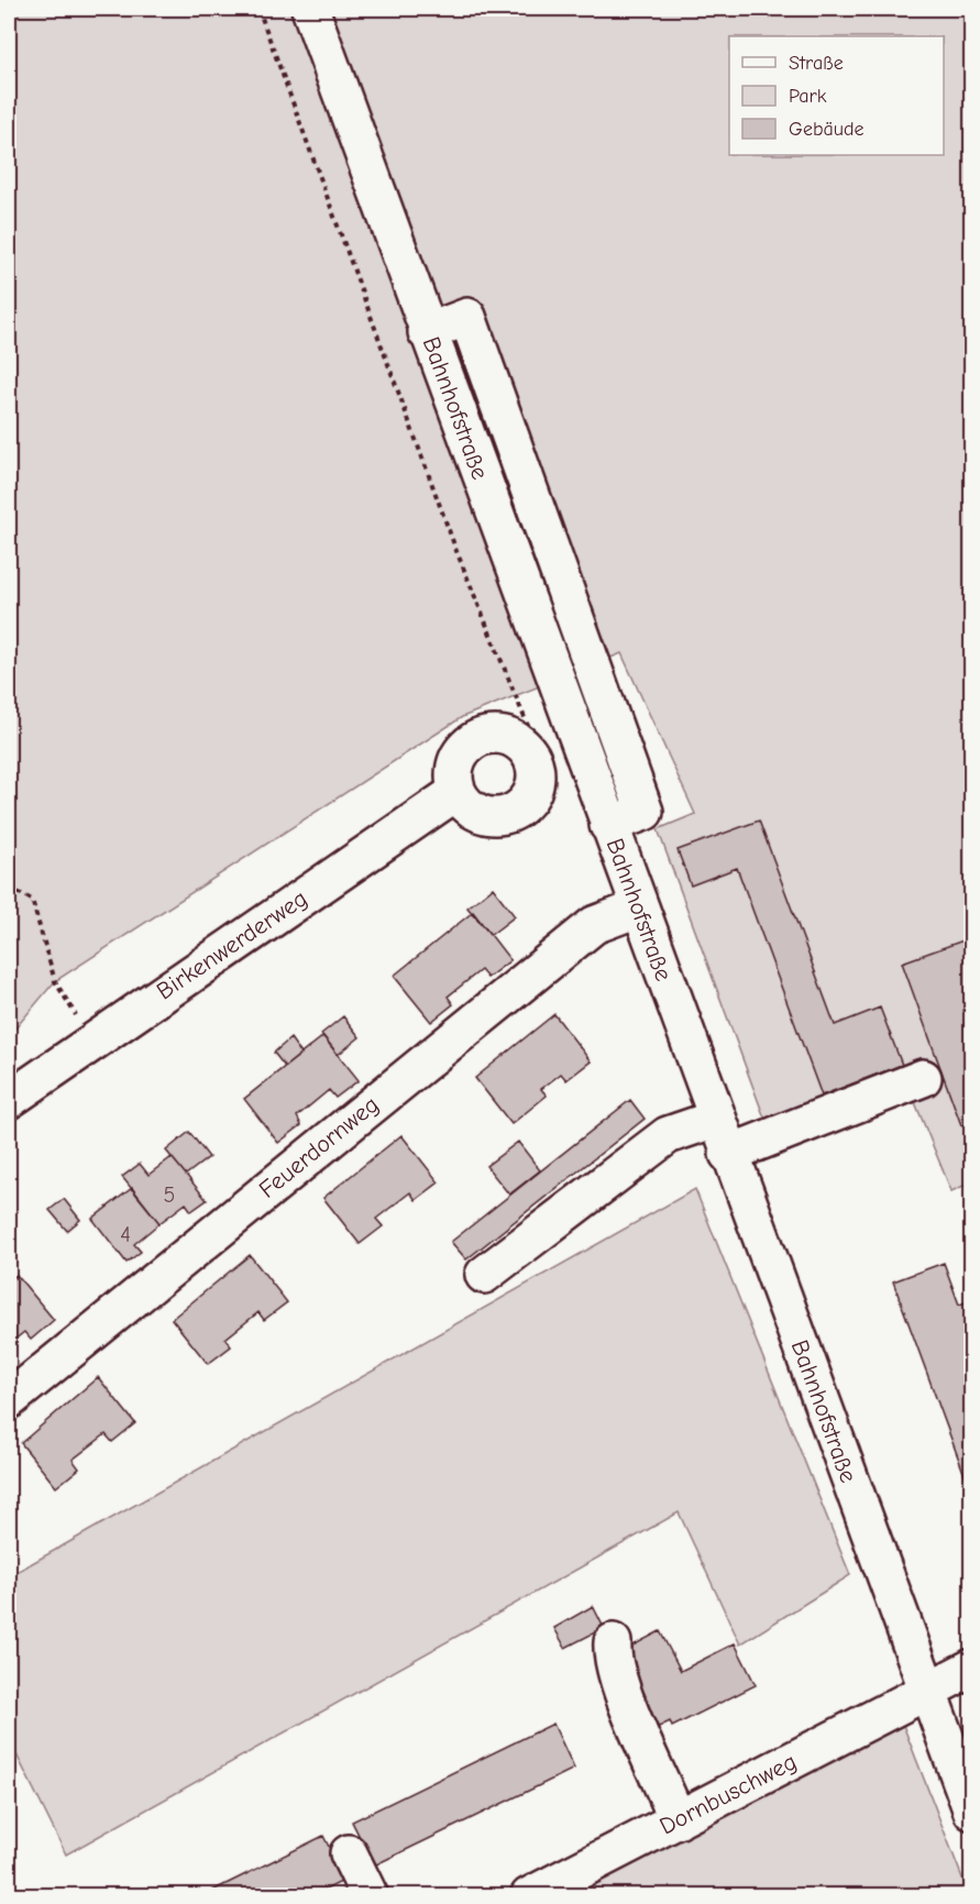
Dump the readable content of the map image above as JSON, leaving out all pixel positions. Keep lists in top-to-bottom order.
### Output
{
  "streets": {
    "street": [
      "Bahnhofstraße",
      "Birkenwerderweg",
      "Feuerdornweg",
      "Dornbuschweg"
    ]
  },
  "crossings": [
    ["Bahnhofstraße", "Feuerdornweg"],
    ["Bahnhofstraße", "Dornbuschweg"]
  ],
  "house_numbers": ["5", "4"],
  "legend": ["Straße", "Park", "Gebäude"]
}
